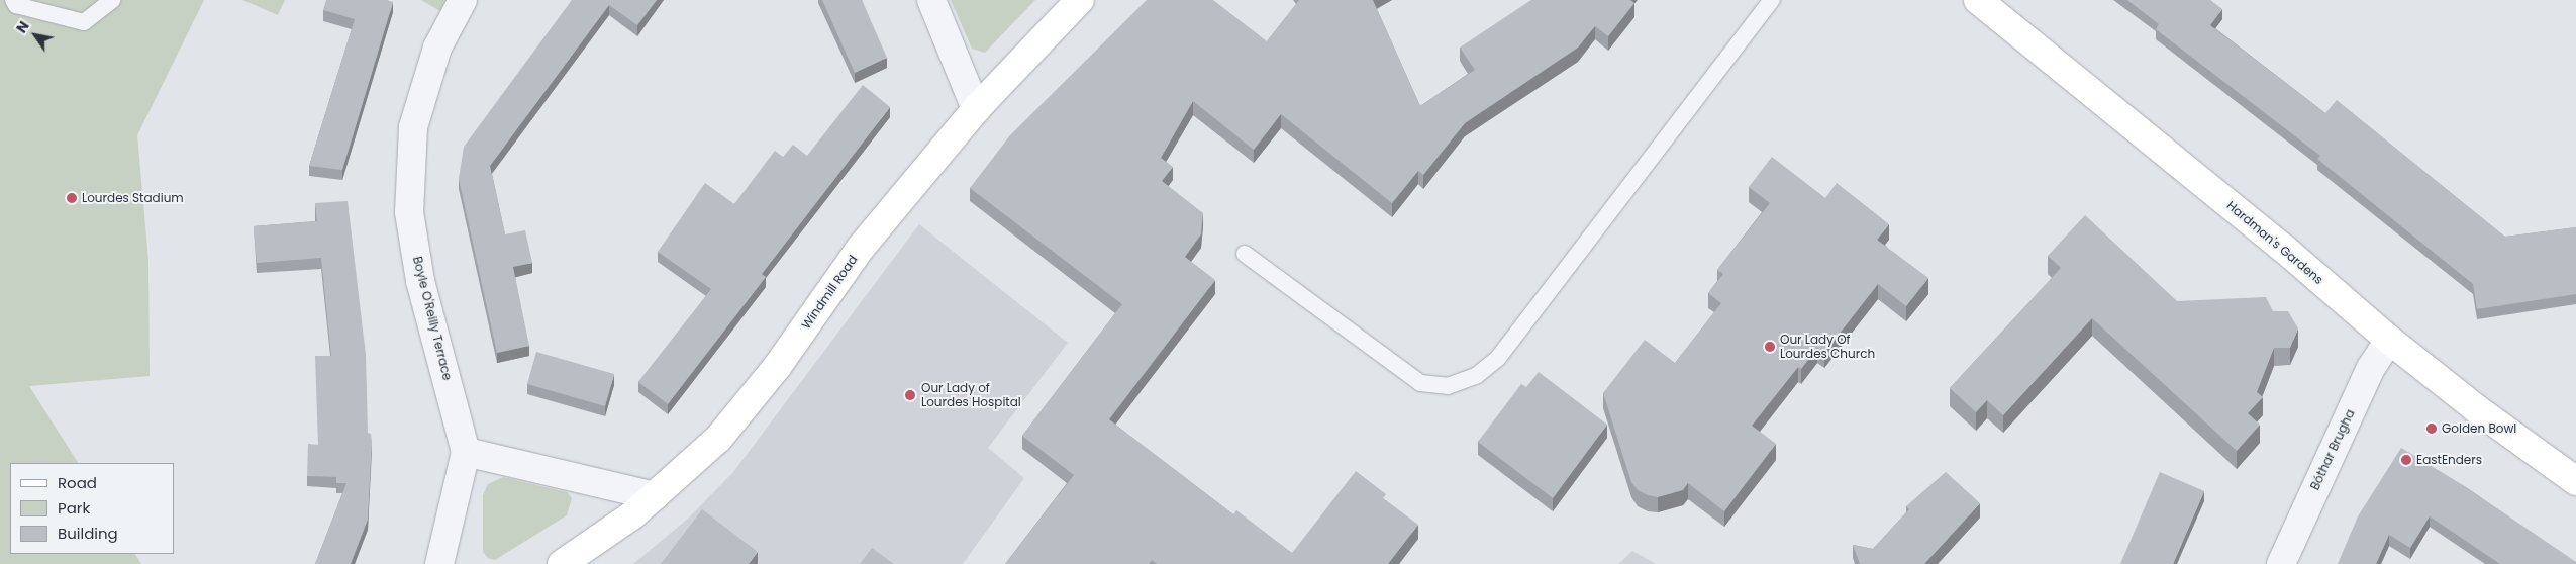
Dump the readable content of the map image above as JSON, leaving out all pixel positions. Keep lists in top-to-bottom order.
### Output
{
  "streets": {
    "main road": ["Hardman's Gardens", "Windmill Road"],
    "street": ["Boyle O'Reilly Terrace", "Bóthar Brugha"]
  },
  "crossings": [
    ["Hardman's Gardens", "Bóthar Brugha"]
  ],
  "places": [
    "Lourdes Stadium",
    "Our Lady Of Lourdes Church",
    "Our Lady of Lourdes Hospital",
    "Golden Bowl",
    "EastEnders"
  ],
  "legend": ["Road", "Park", "Building"],
  "north": "top left"
}
